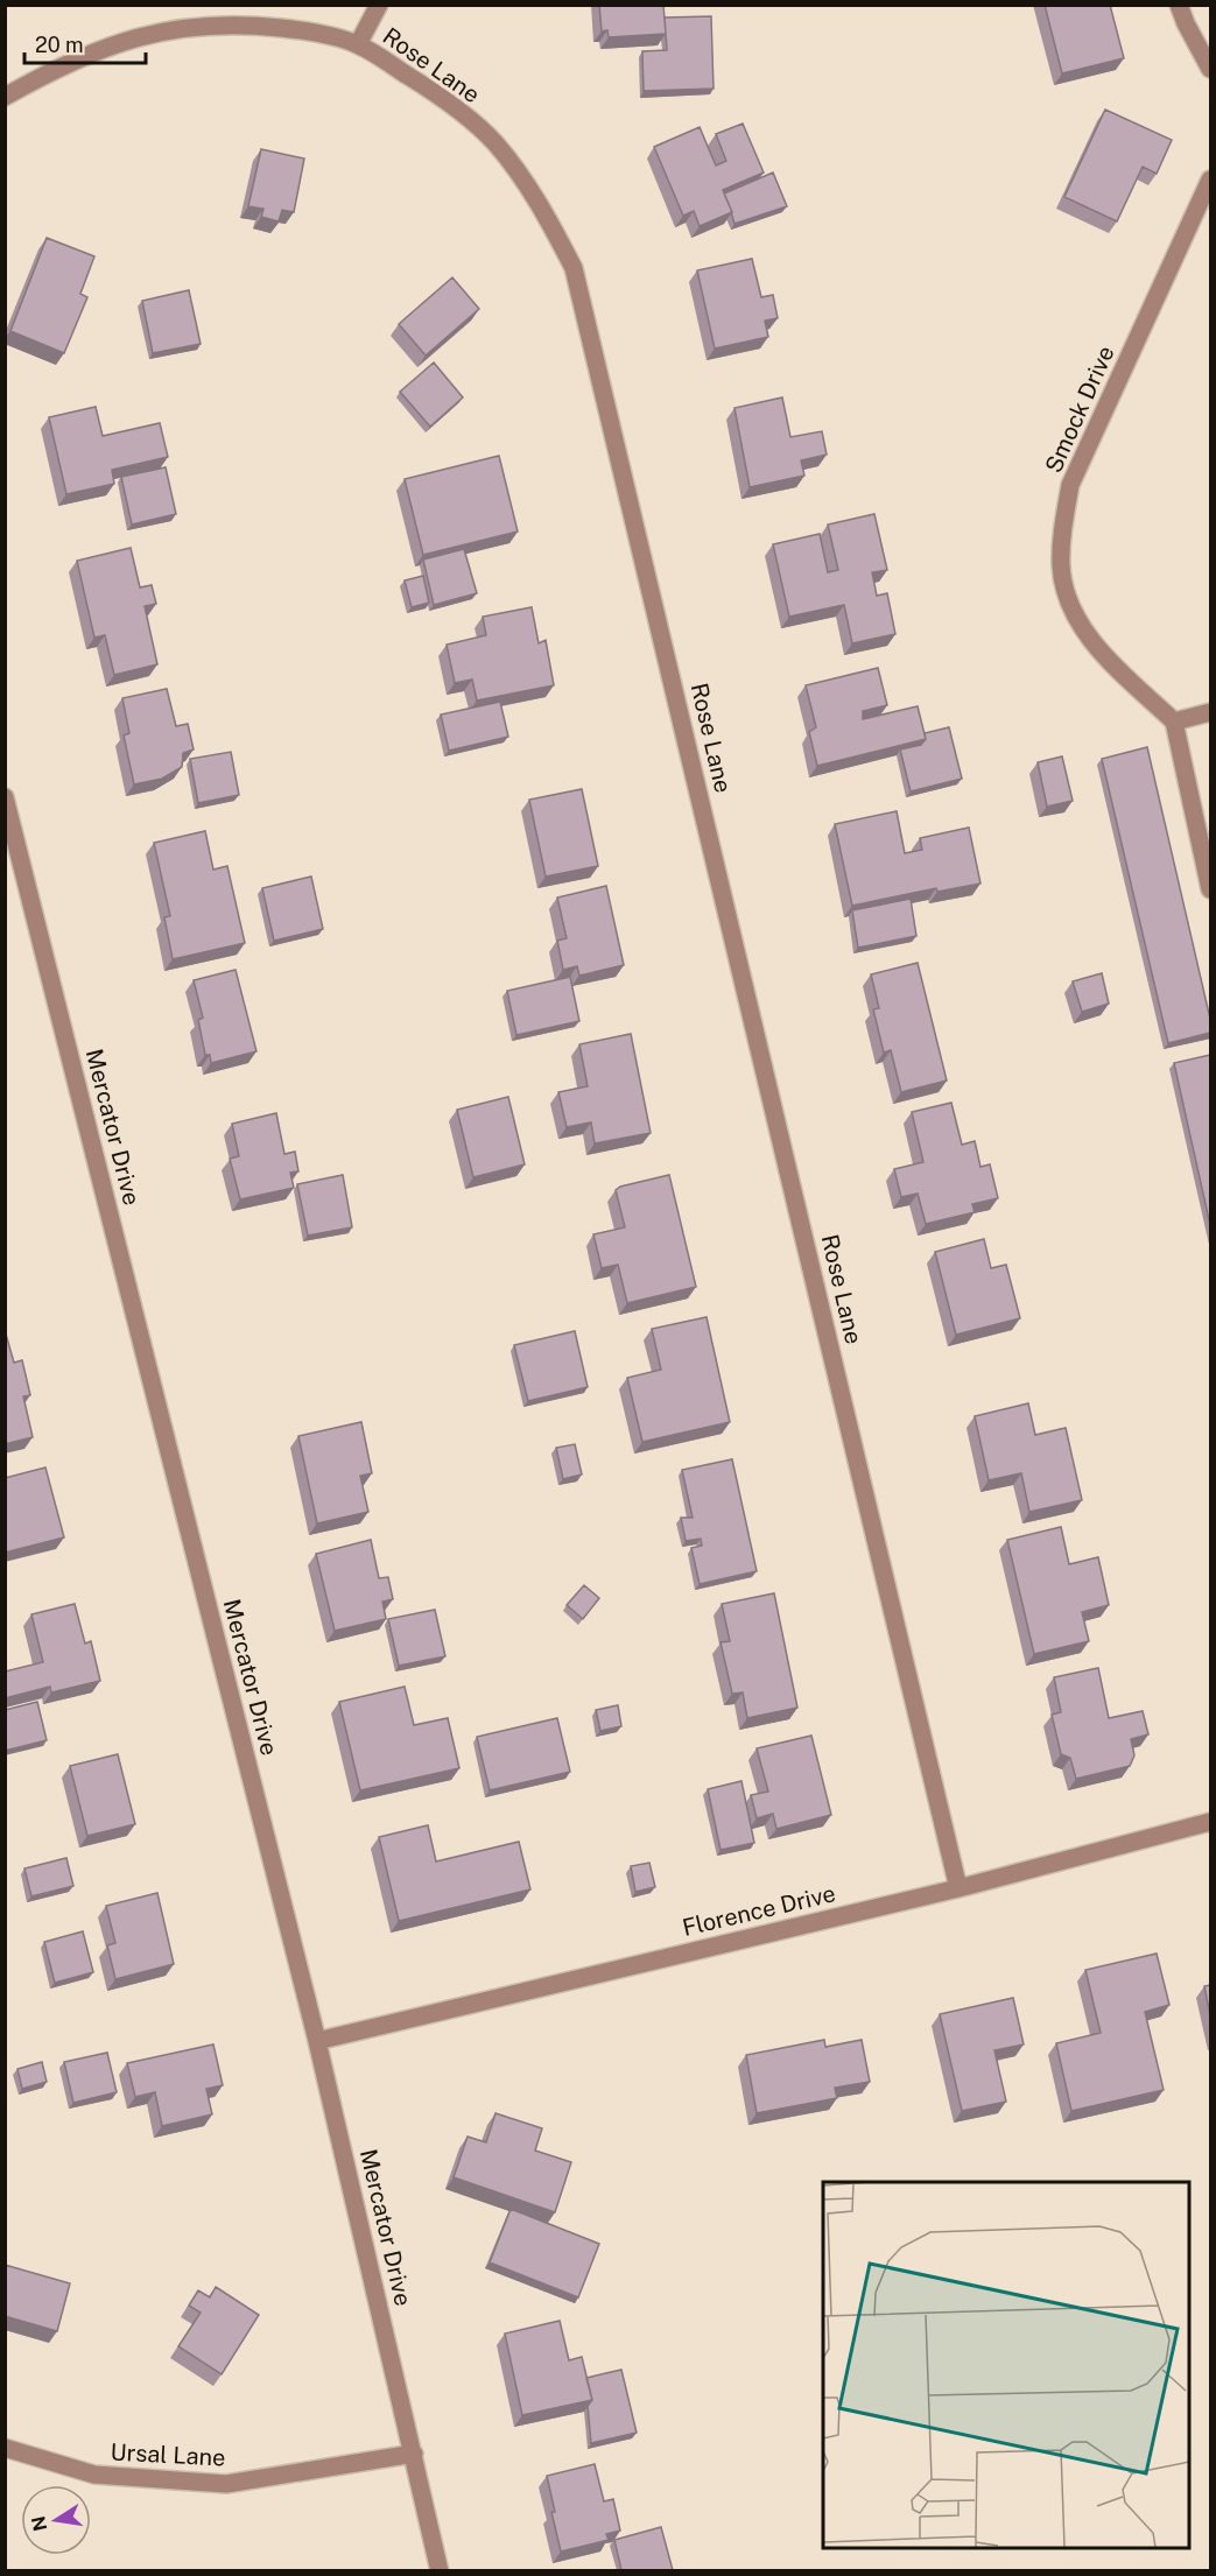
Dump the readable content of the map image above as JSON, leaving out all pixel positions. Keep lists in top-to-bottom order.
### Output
{
  "streets": {
    "street": [
      "Rose Lane",
      "Smock Drive",
      "Mercator Drive",
      "Florence Drive",
      "Ursal Lane"
    ]
  },
  "crossings": [
    ["Rose Lane", "Florence Drive"],
    ["Mercator Drive", "Florence Drive"],
    ["Mercator Drive", "Ursal Lane"]
  ],
  "scale_bar": "20 m",
  "north": "left"
}
